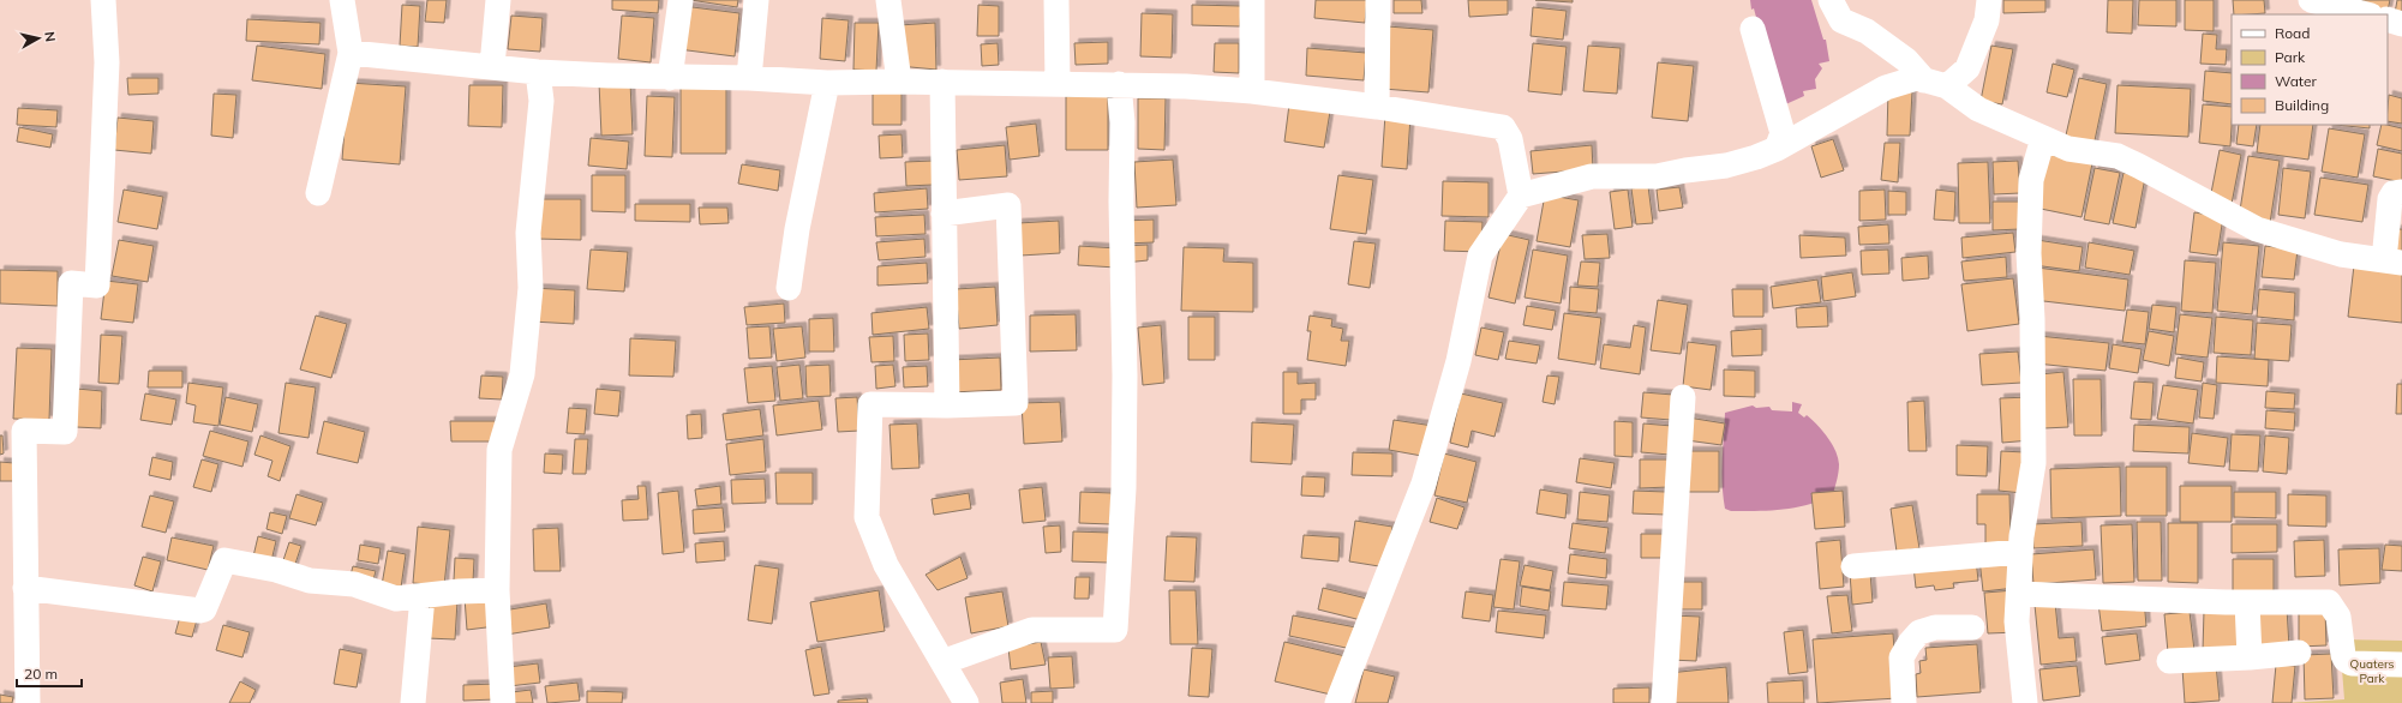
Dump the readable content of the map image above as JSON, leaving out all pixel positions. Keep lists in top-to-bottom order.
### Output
{
  "parks": ["Quaters Park"],
  "legend": [
    "Road",
    "Park",
    "Water",
    "Building"
  ],
  "scale_bar": "20 m",
  "north": "right"
}
